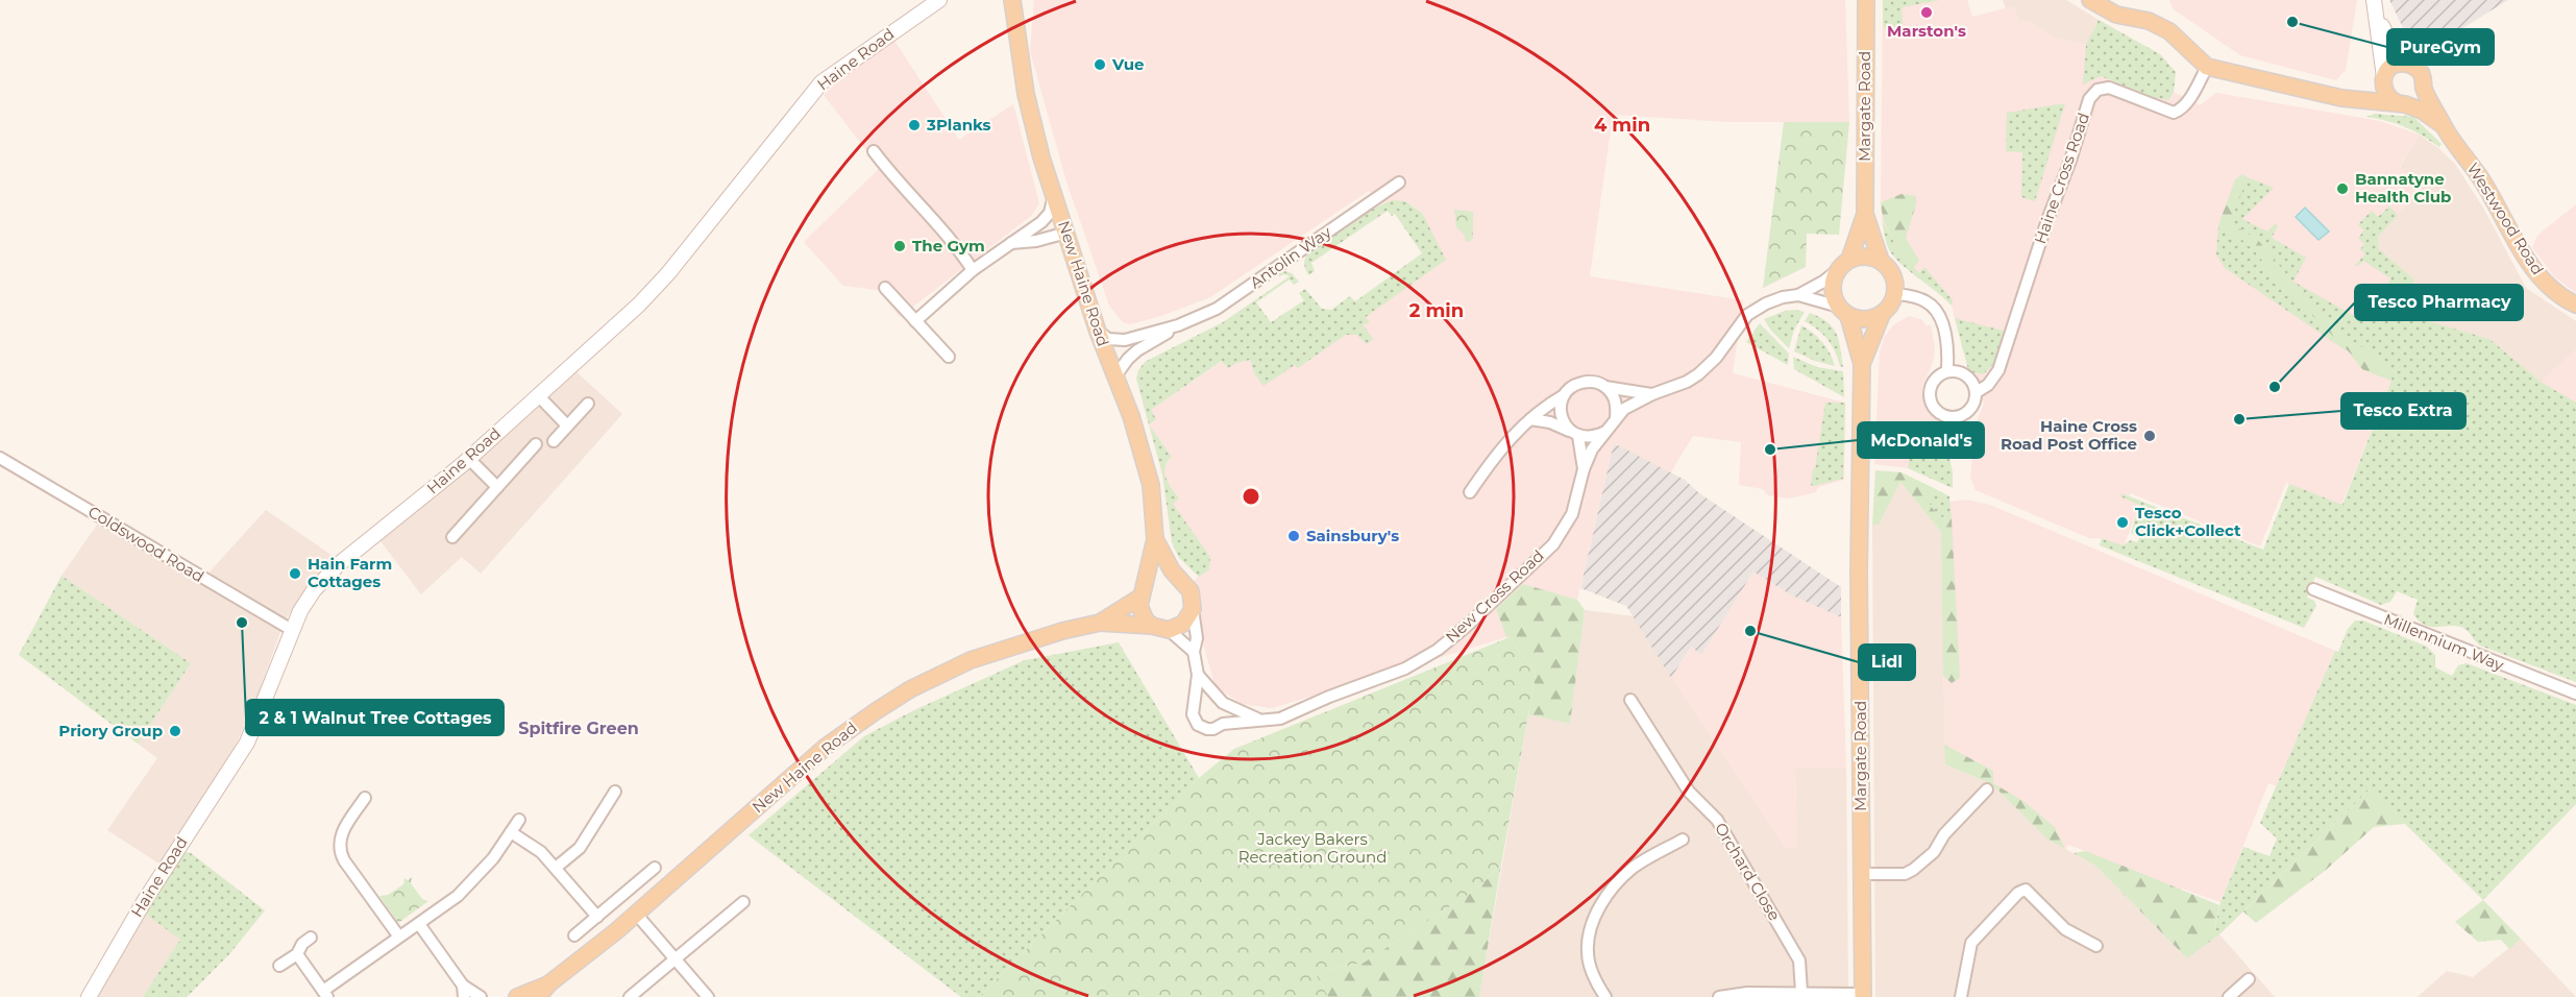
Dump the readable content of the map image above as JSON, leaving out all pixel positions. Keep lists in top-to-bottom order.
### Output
{
  "streets": {
    "main road": ["Margate Road", "Westwood Road", "New Haine Road"],
    "street": [
      "Haine Road",
      "Haine Cross Road",
      "Antolin Way",
      "Coldswood Road",
      "New Cross Road",
      "Millennium Way",
      "Orchard Close"
    ]
  },
  "crossings": [
    ["Haine Road", "Coldswood Road"],
    ["Margate Road", "New Cross Road"],
    ["Haine Cross Road", "Westwood Road"],
    ["Antolin Way", "New Haine Road"]
  ],
  "districts": ["Spitfire Green"],
  "parks": ["Jackey Bakers Recreation Ground"],
  "places": [
    "Marston's",
    "PureGym",
    "Vue",
    "3Planks",
    "Bannatyne Health Club",
    "The Gym",
    "Tesco Pharmacy",
    "Tesco Extra",
    "Haine Cross Road Post Office",
    "McDonald's",
    "Tesco Click+Collect",
    "Sainsbury's",
    "Hain Farm Cottages",
    "2 & 1 Walnut Tree Cottages",
    "Lidl",
    "Priory Group"
  ],
  "rings": ["4 min", "2 min"]
}
